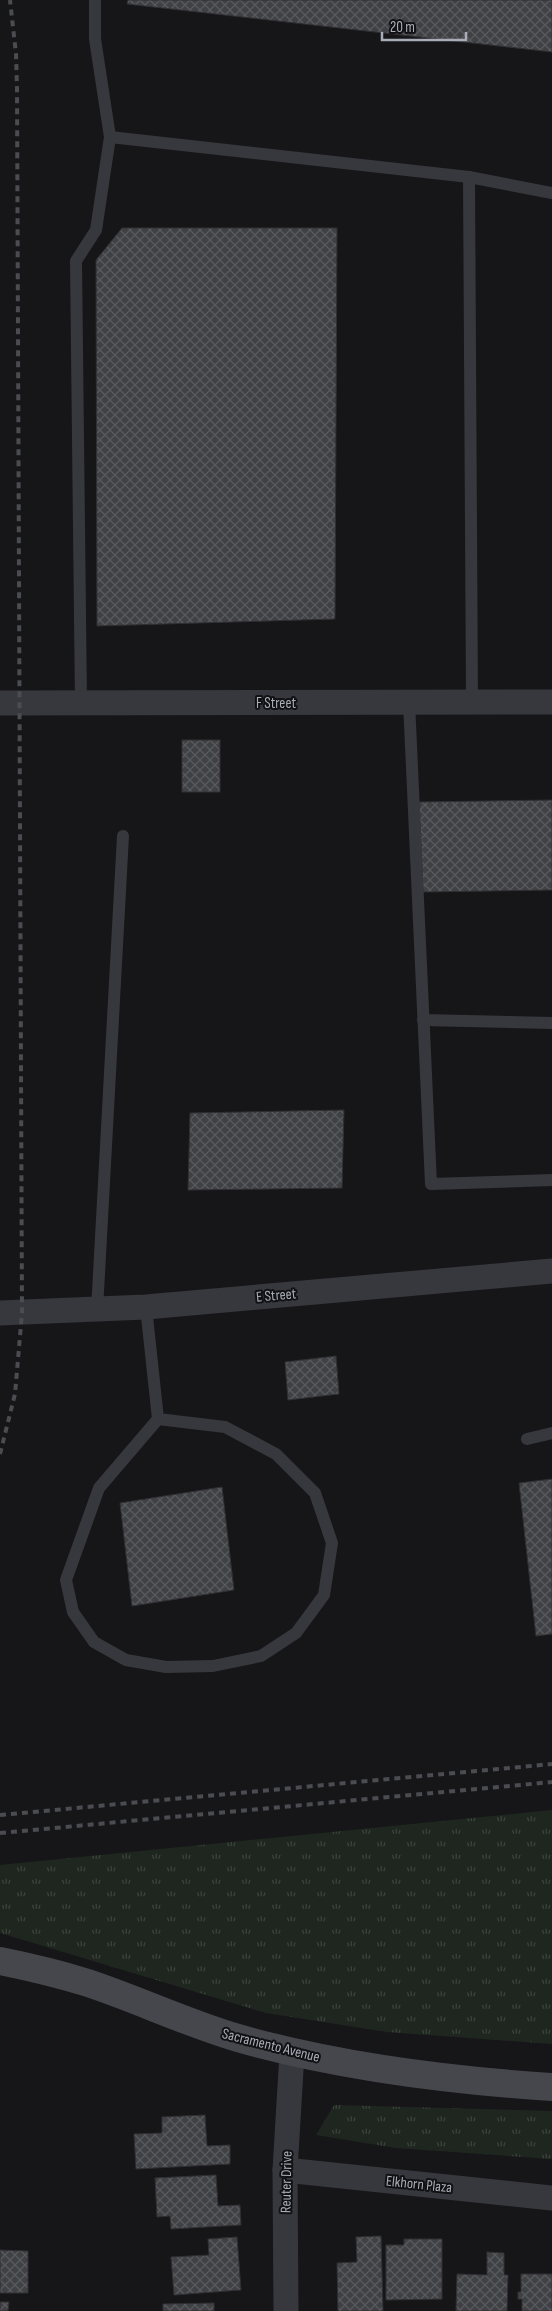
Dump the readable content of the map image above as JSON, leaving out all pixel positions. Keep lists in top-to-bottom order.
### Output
{
  "streets": {
    "main road": ["Sacramento Avenue"],
    "street": [
      "F Street",
      "E Street",
      "Reuter Drive",
      "Elkhorn Plaza"
    ]
  },
  "crossings": [
    ["Sacramento Avenue", "Reuter Drive"],
    ["Reuter Drive", "Elkhorn Plaza"]
  ],
  "scale_bar": "20 m"
}
